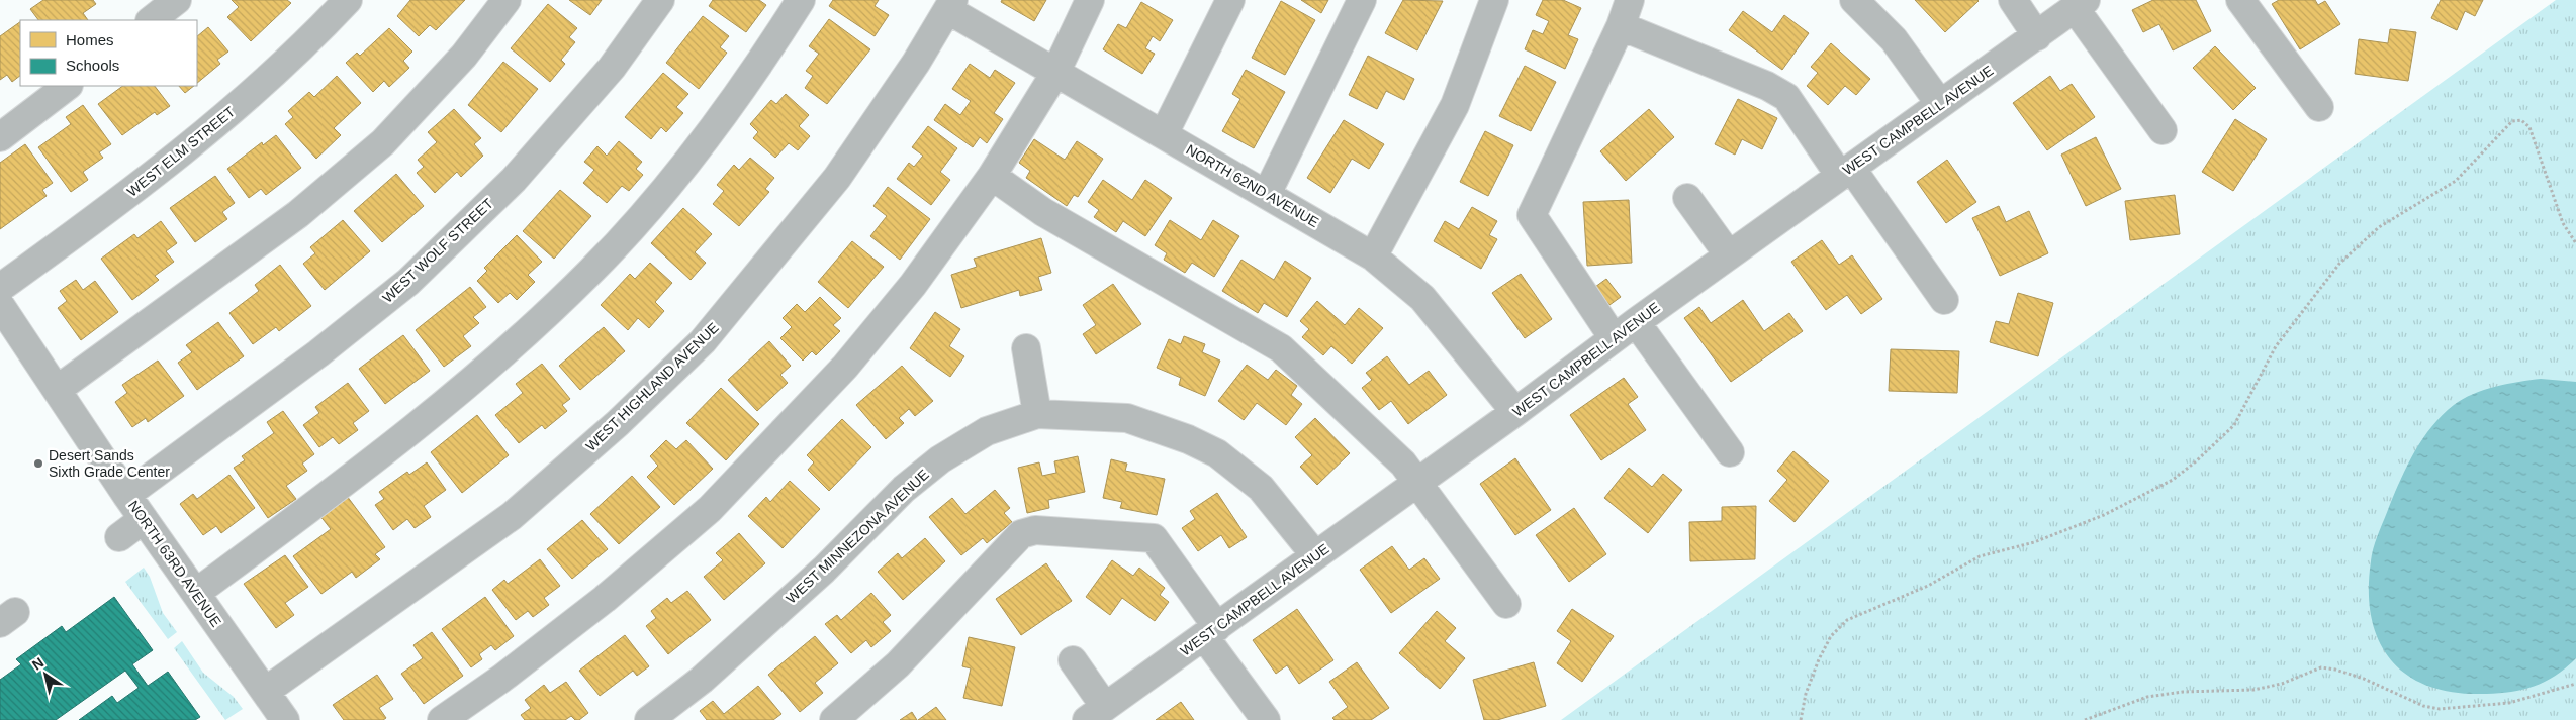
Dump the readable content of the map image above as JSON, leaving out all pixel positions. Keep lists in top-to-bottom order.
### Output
{
  "streets": {
    "street": [
      "WEST CAMPBELL AVENUE",
      "WEST ELM STREET",
      "NORTH 62ND AVENUE",
      "WEST WOLF STREET",
      "WEST HIGHLAND AVENUE",
      "WEST MINNEZONA AVENUE",
      "NORTH 63RD AVENUE"
    ]
  },
  "crossings": [
    ["WEST CAMPBELL AVENUE", "NORTH 62ND AVENUE"],
    ["WEST CAMPBELL AVENUE", "WEST MINNEZONA AVENUE"],
    ["NORTH 62ND AVENUE", "WEST HIGHLAND AVENUE"],
    ["WEST WOLF STREET", "NORTH 63RD AVENUE"],
    ["WEST HIGHLAND AVENUE", "NORTH 63RD AVENUE"]
  ],
  "places": ["Desert Sands Sixth Grade Center"],
  "legend": ["Homes", "Schools"],
  "north": "top left"
}
